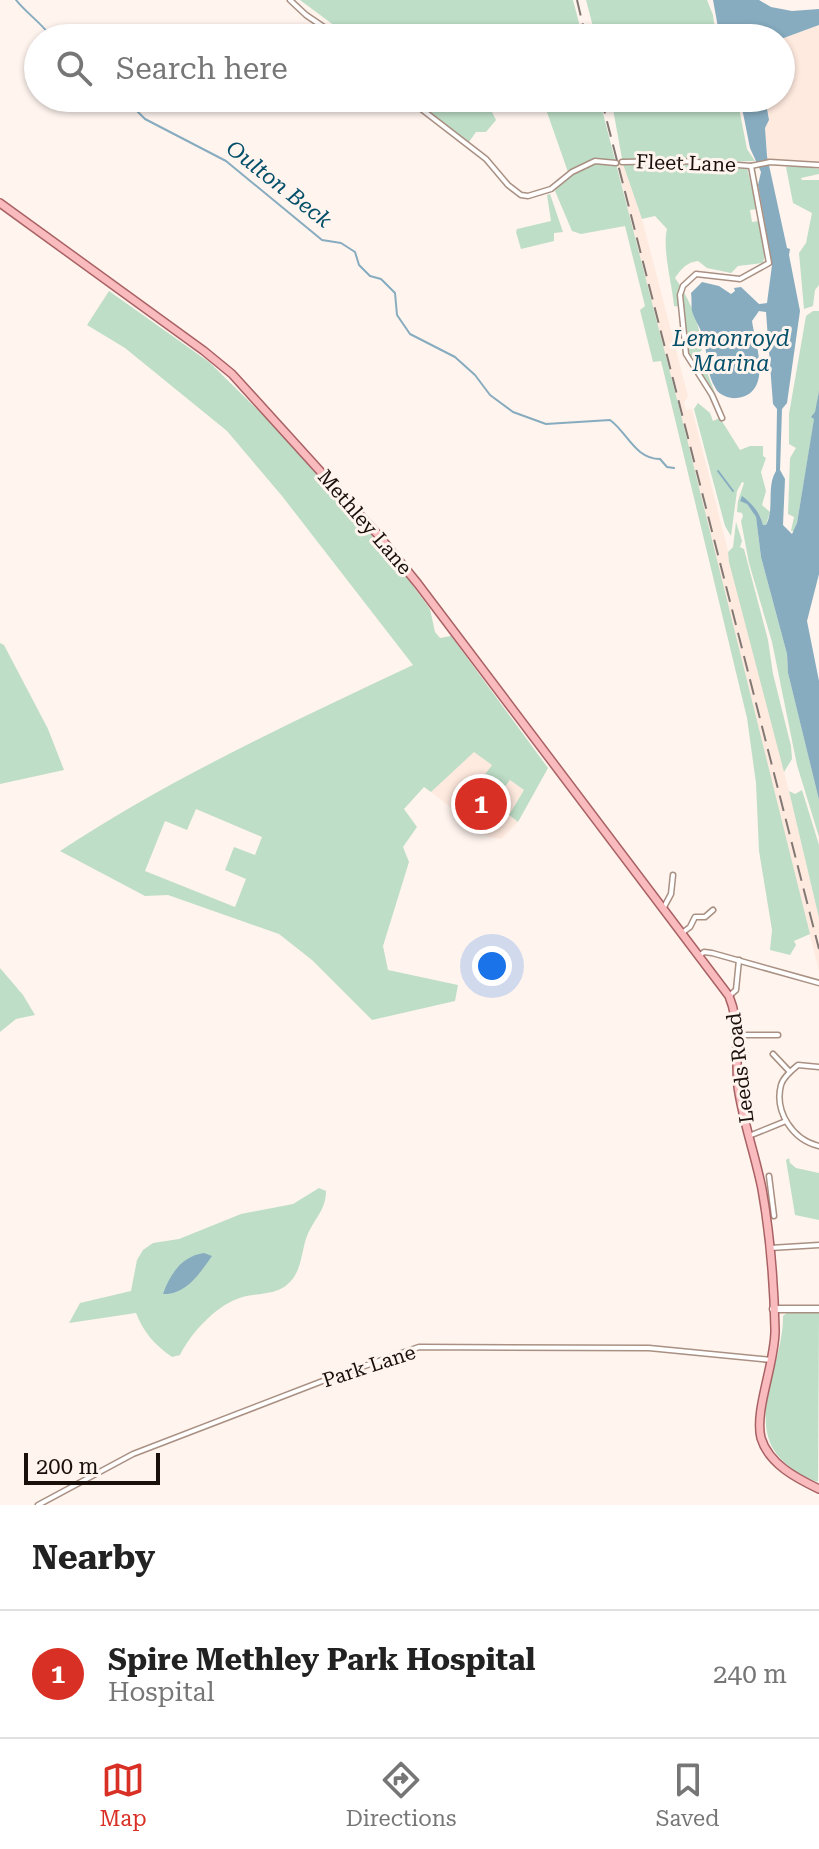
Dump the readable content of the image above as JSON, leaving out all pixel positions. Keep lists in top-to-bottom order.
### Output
{
  "streets": {
    "main road": ["Methley Lane", "Leeds Road"],
    "street": ["Fleet Lane", "Park Lane"]
  },
  "crossings": [
    ["Methley Lane", "Leeds Road"],
    ["Leeds Road", "Park Lane"]
  ],
  "water": ["Oulton Beck", "Lemonroyd Marina"],
  "scale_bar": "200 m",
  "page": {
    "search": "Search here",
    "pins": "1",
    "scale": "200 m",
    "heading": "Nearby",
    "list": [
      {
        "mark": "1",
        "name": "Spire Methley Park Hospital",
        "note": "Hospital",
        "value": "240 m"
      }
    ],
    "nav": ["Map", "Directions", "Saved"]
  }
}
